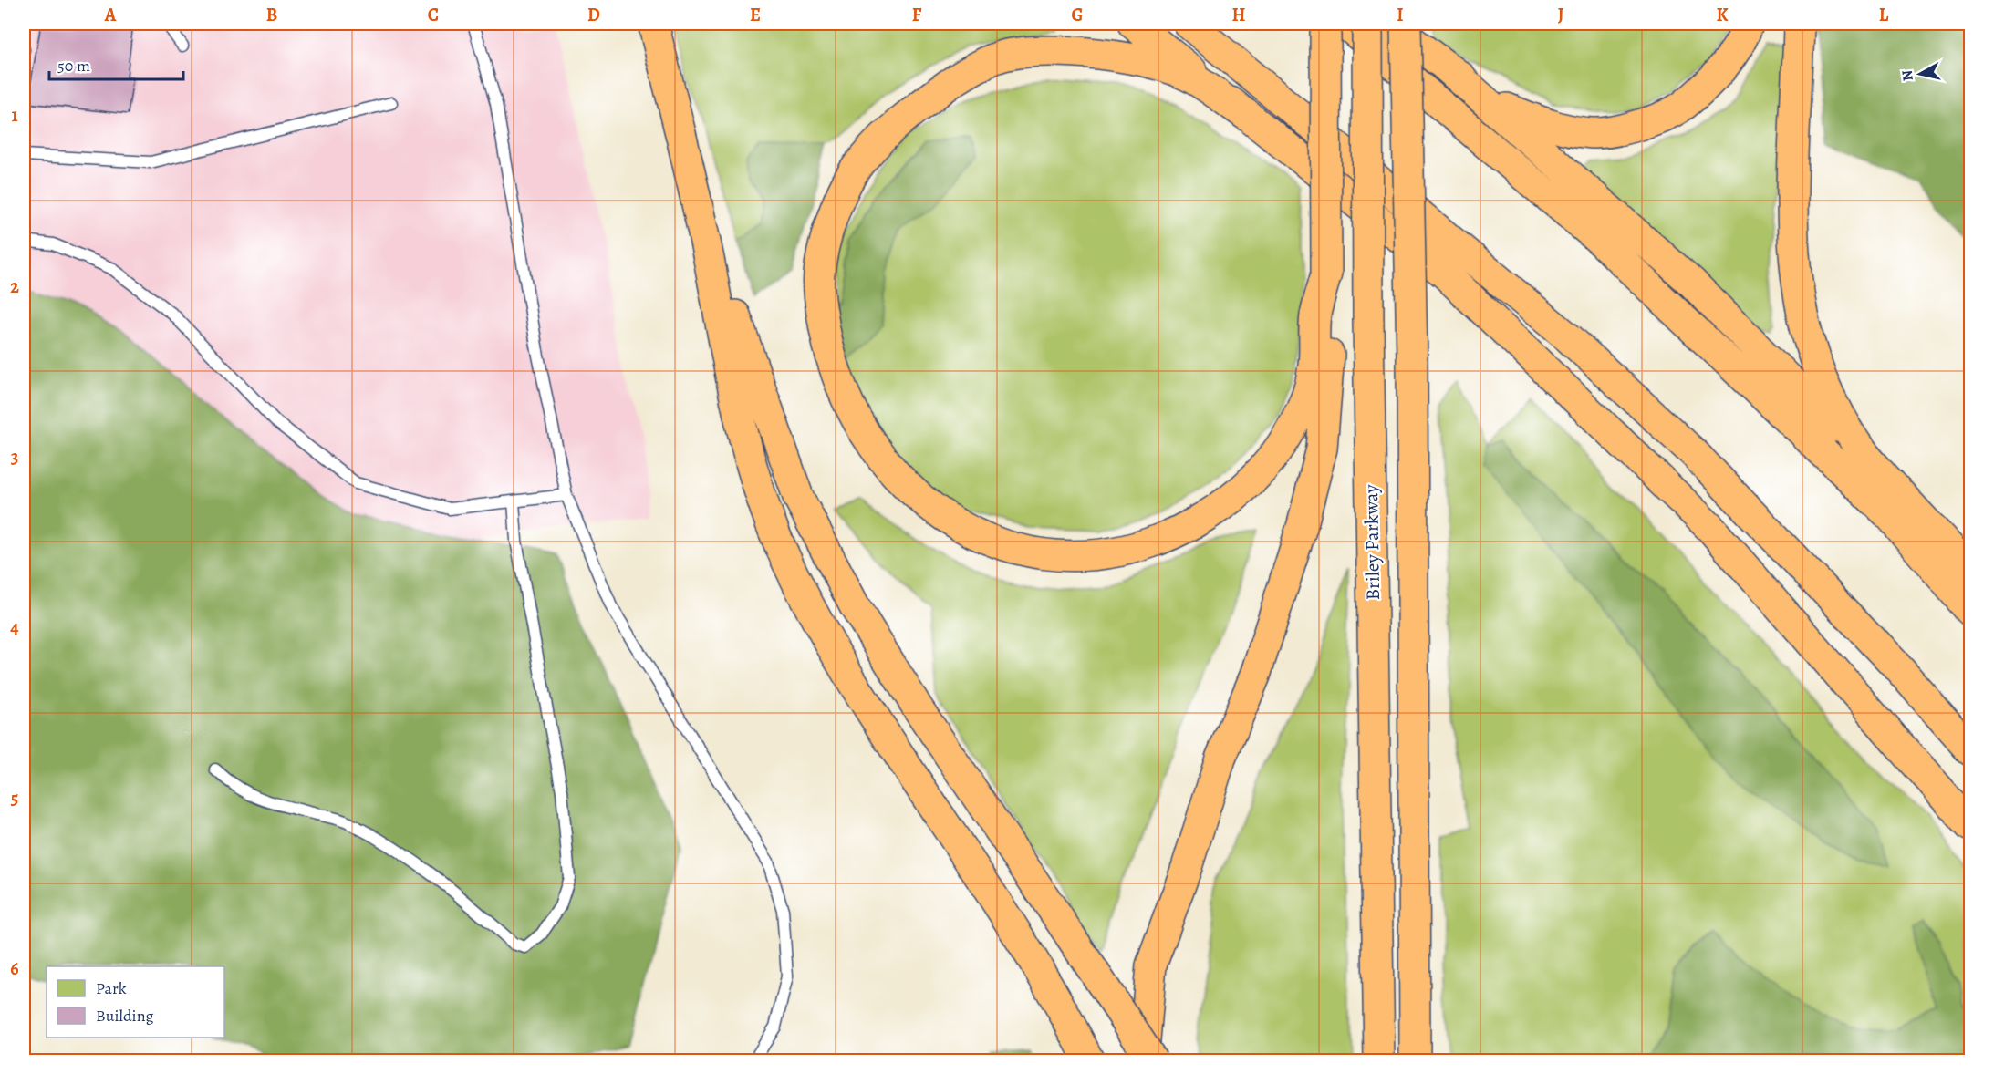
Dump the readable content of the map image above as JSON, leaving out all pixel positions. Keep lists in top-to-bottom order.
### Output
{
  "streets": {
    "highway": ["Briley Parkway"]
  },
  "legend": ["Park", "Building"],
  "scale_bar": "50 m",
  "north": "left",
  "grid": {
    "columns": [
      "A",
      "B",
      "C",
      "D",
      "E",
      "F",
      "G",
      "H",
      "I",
      "J",
      "K",
      "L"
    ],
    "rows": [
      "1",
      "2",
      "3",
      "4",
      "5",
      "6"
    ]
  }
}
